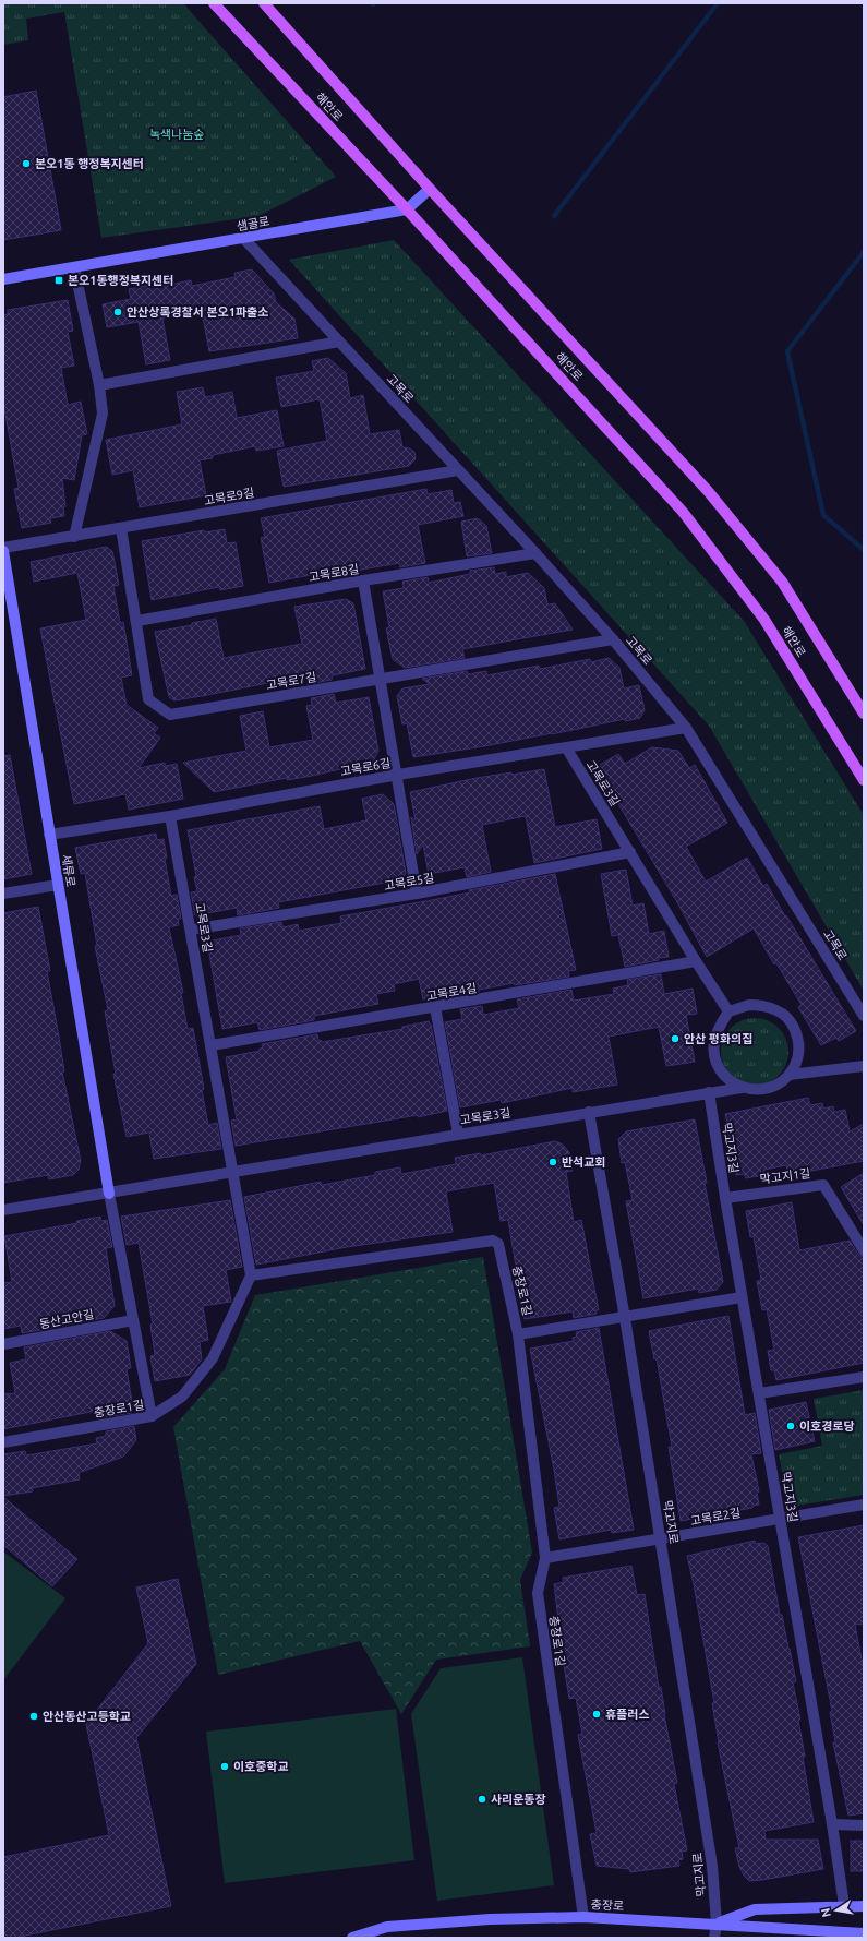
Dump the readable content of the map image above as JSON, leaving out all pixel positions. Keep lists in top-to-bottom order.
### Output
{
  "streets": {
    "main road": ["해안로"],
    "street": [
      "샘골로",
      "고목로",
      "고목로9길",
      "고목로8길",
      "고목로7길",
      "고목로6길",
      "고목로3길",
      "세류로",
      "고목로5길",
      "고목로4길",
      "막고지3길",
      "막고지1길",
      "충장로1길",
      "동산고안길",
      "고목로2길",
      "막고지로",
      "충장로"
    ]
  },
  "crossings": [
    ["해안로", "샘골로"],
    ["샘골로", "고목로"],
    ["고목로", "고목로9길"],
    ["고목로", "고목로8길"],
    ["고목로", "고목로7길"],
    ["고목로", "고목로6길"],
    ["고목로9길", "고목로7길"],
    ["고목로9길", "세류로"],
    ["고목로8길", "고목로7길"],
    ["고목로6길", "고목로3길"],
    ["고목로6길", "세류로"],
    ["고목로3길", "세류로"],
    ["고목로3길", "고목로5길"],
    ["고목로3길", "고목로4길"],
    ["고목로3길", "막고지3길"],
    ["고목로3길", "막고지로"],
    ["막고지3길", "막고지1길"],
    ["막고지3길", "고목로2길"],
    ["충장로1길", "고목로2길"],
    ["충장로1길", "충장로"],
    ["고목로2길", "막고지로"],
    ["막고지로", "충장로"]
  ],
  "parks": ["녹색나눔숲"],
  "places": {
    "other": [
      "본오1동 행정복지센터",
      "안산상록경찰서 본오1파출소",
      "안산 평화의집",
      "반석교회",
      "이호경로당",
      "휴플러스",
      "안산동산고등학교",
      "이호중학교",
      "사리운동장"
    ],
    "transit": ["본오1동행정복지센터"]
  },
  "north": "left"
}
